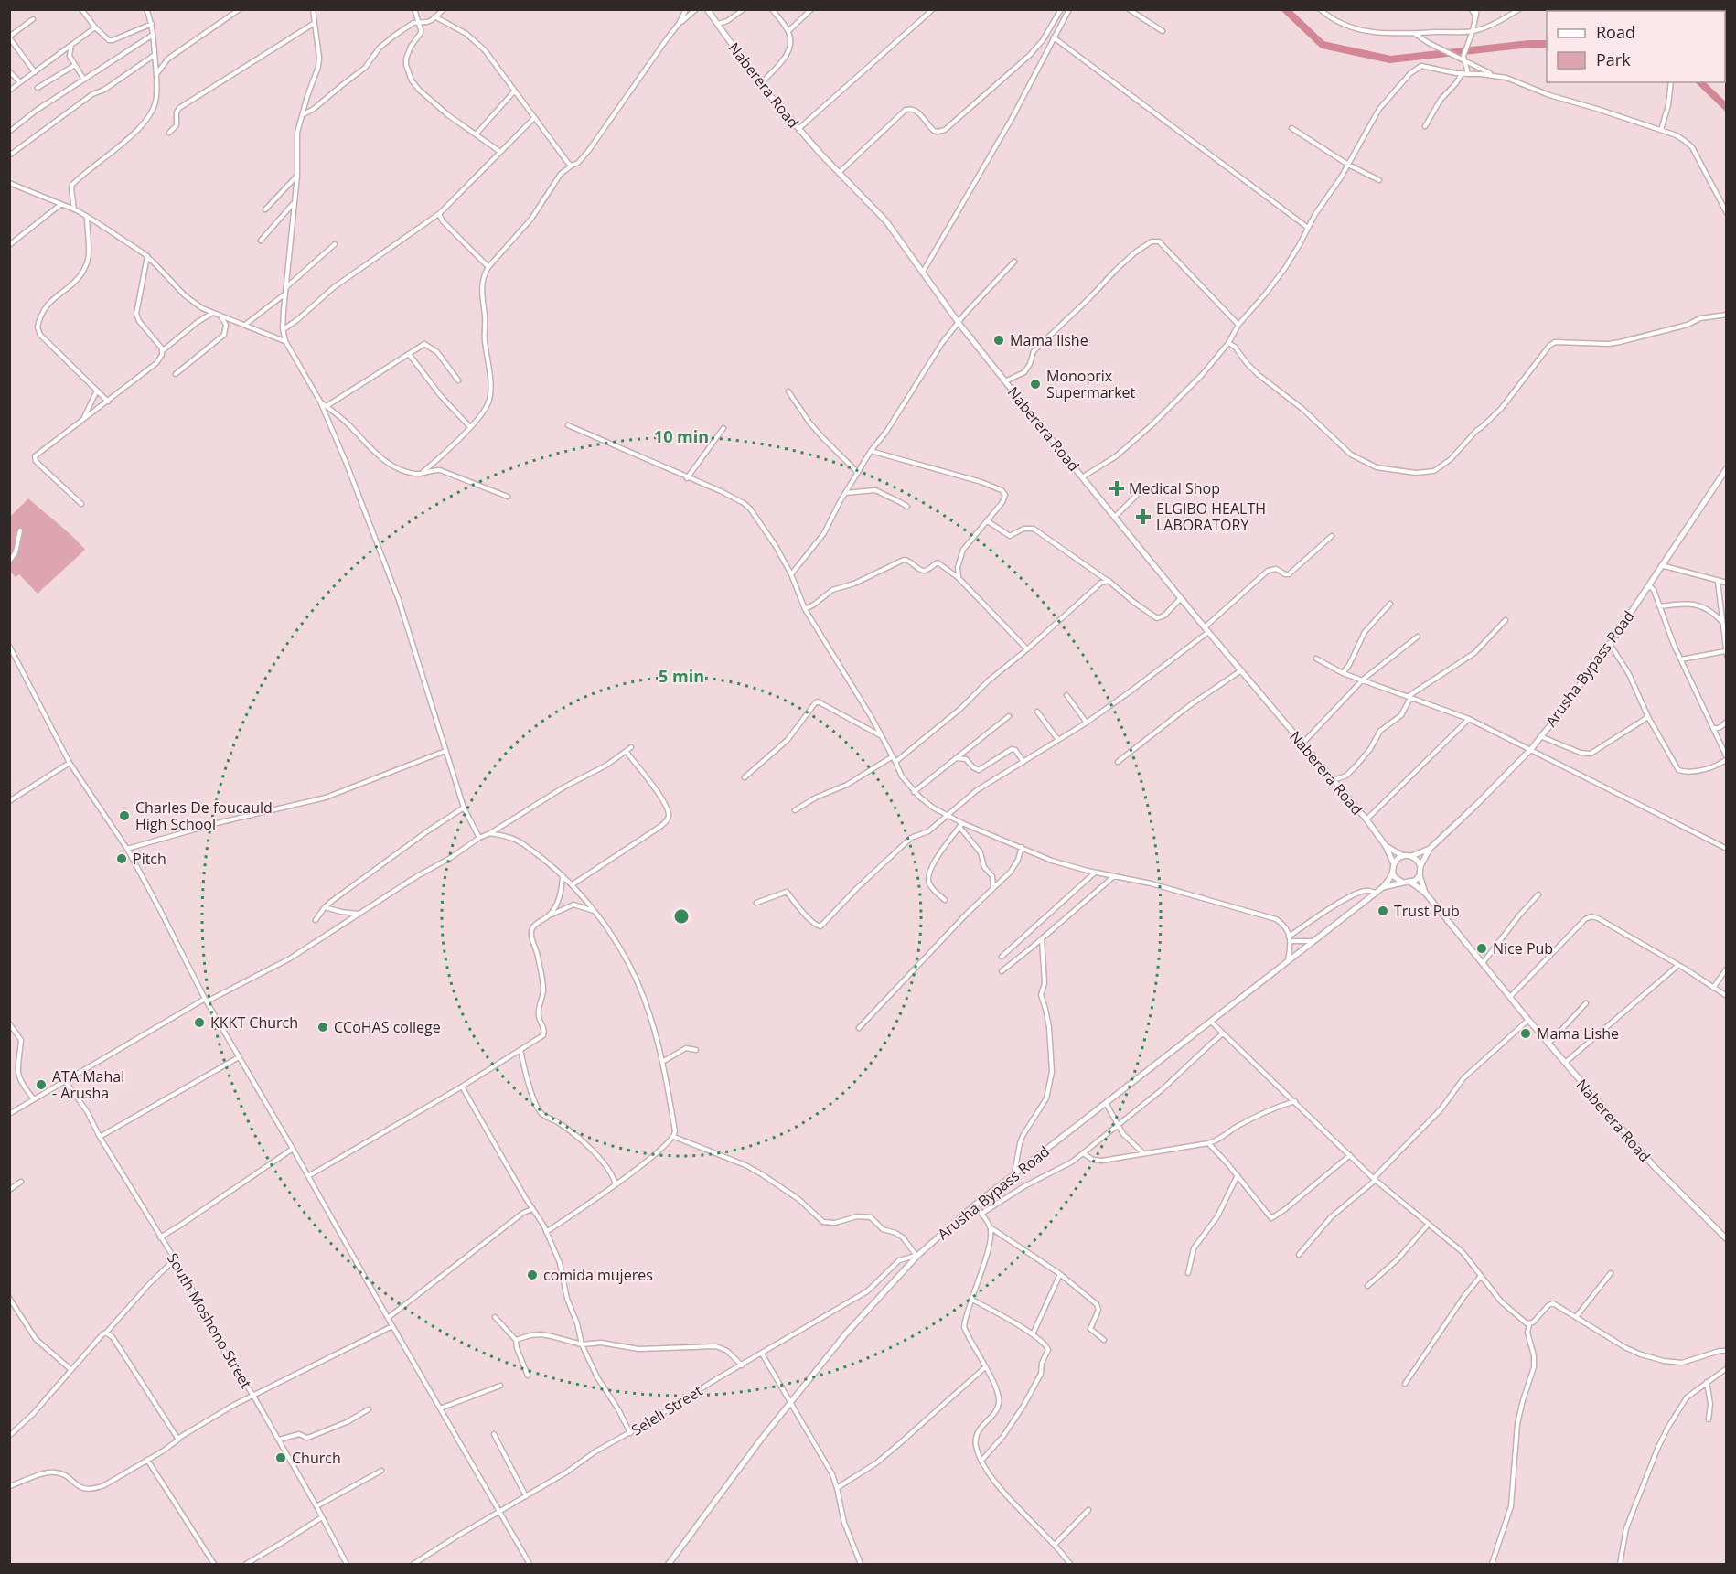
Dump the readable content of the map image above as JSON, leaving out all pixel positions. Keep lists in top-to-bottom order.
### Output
{
  "streets": {
    "main road": ["Naberera Road", "Arusha Bypass Road"],
    "street": ["South Moshono Street", "Seleli Street"]
  },
  "crossings": [
    ["Naberera Road", "Arusha Bypass Road"],
    ["Arusha Bypass Road", "Seleli Street"]
  ],
  "places": {
    "other": [
      "Mama lishe",
      "Monoprix Supermarket",
      "Charles De foucauld High School",
      "Pitch",
      "Trust Pub",
      "Nice Pub",
      "KKKT Church",
      "CCoHAS college",
      "Mama Lishe",
      "ATA Mahal - Arusha",
      "comida mujeres",
      "Church"
    ],
    "health": ["Medical Shop", "ELGIBO HEALTH LABORATORY"]
  },
  "legend": ["Road", "Park"],
  "rings": ["10 min", "5 min"]
}
